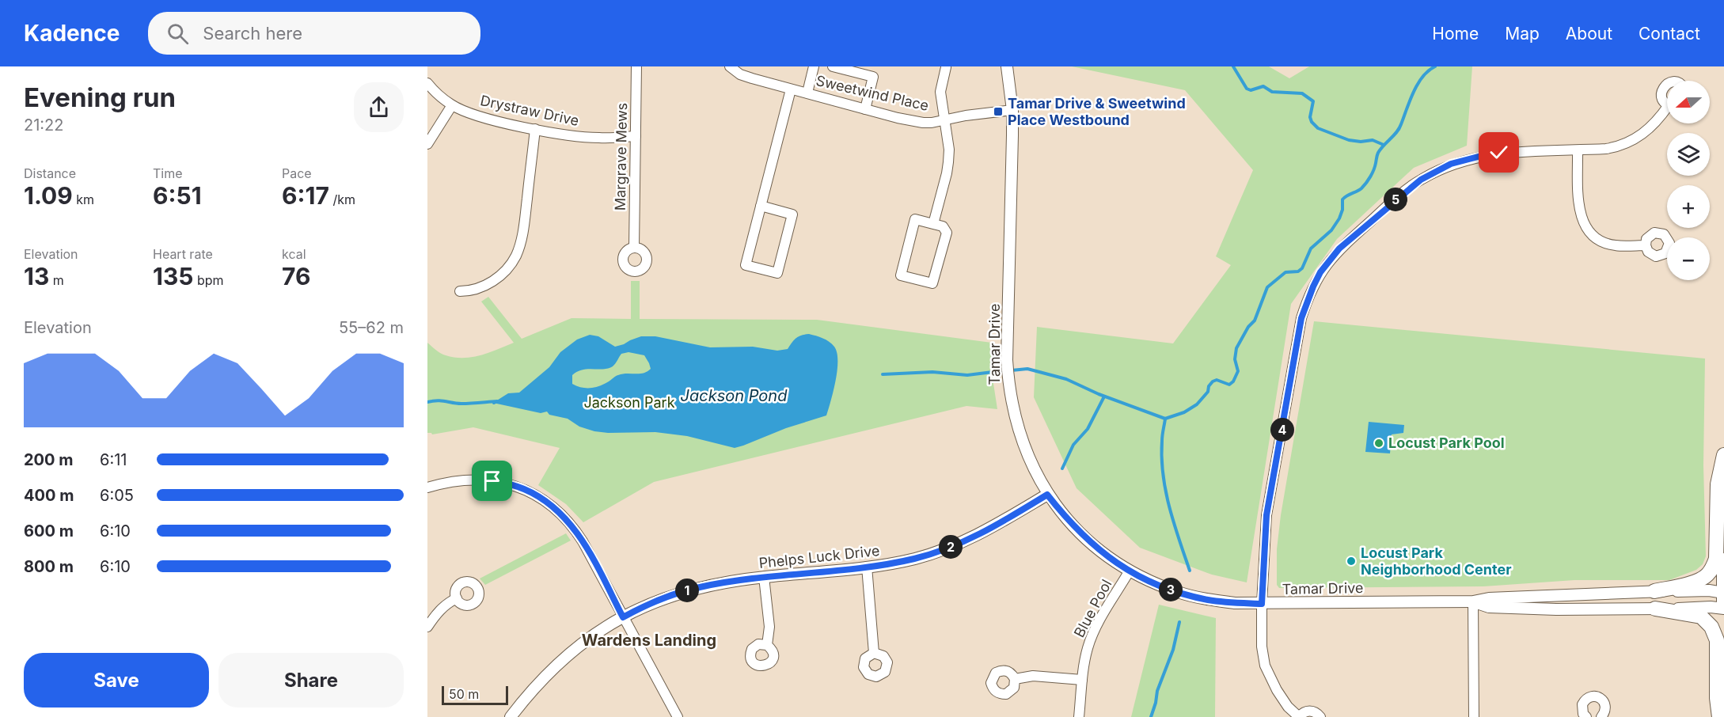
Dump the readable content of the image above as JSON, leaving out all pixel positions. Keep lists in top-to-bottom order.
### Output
{
  "streets": {
    "street": [
      "Sweetwind Place",
      "Drystraw Drive",
      "Margrave Mews",
      "Tamar Drive",
      "Phelps Luck Drive",
      "Blue Pool"
    ]
  },
  "crossings": [
    ["Sweetwind Place", "Tamar Drive"],
    ["Drystraw Drive", "Margrave Mews"],
    ["Tamar Drive", "Phelps Luck Drive"],
    ["Tamar Drive", "Blue Pool"]
  ],
  "districts": ["Wardens Landing"],
  "water": ["Jackson Pond"],
  "parks": ["Jackson Park"],
  "places": {
    "transit": ["Tamar Drive & Sweetwind Place Westbound"],
    "other": ["Locust Park Pool", "Locust Park Neighborhood Center"]
  },
  "scale_bar": "50 m",
  "north": "left",
  "page": {
    "header": "Kadence",
    "search": "Search here",
    "nav": [
      "Home",
      "Map",
      "About",
      "Contact"
    ],
    "heading": ["Evening run", "21:22"],
    "map_buttons": ["+", "−"],
    "stats": [
      ["Distance", "1.09 km"],
      ["Time", "6:51"],
      ["Pace", "6:17 /km"],
      ["Elevation", "13 m"],
      ["Heart rate", "135 bpm"],
      ["kcal", "76"]
    ],
    "pins": [
      "5",
      "4",
      "2",
      "3",
      "1"
    ],
    "chart": ["Elevation", "55–62 m"],
    "list": [
      {
        "name": "200 m",
        "note": "6:11"
      },
      {
        "name": "400 m",
        "note": "6:05"
      },
      {
        "name": "600 m",
        "note": "6:10"
      },
      {
        "name": "800 m",
        "note": "6:10"
      }
    ],
    "buttons": ["Save", "Share"],
    "scale": "50 m"
  }
}
